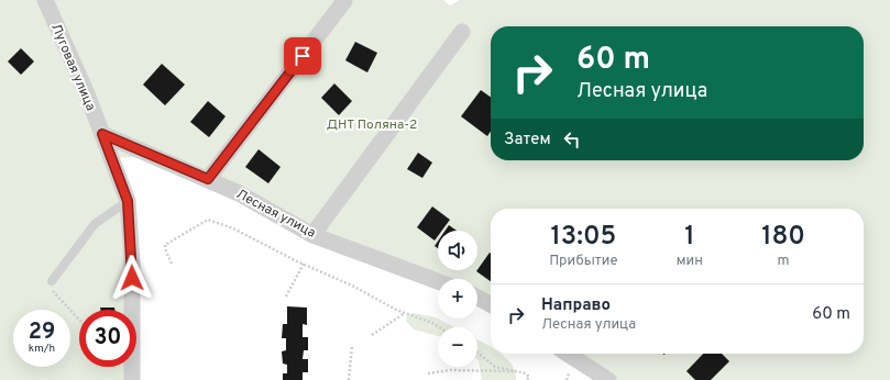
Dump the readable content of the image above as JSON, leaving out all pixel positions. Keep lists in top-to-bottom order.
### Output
{
  "streets": {
    "street": ["Луговая улица", "Лесная улица"]
  },
  "crossings": [
    ["Луговая улица", "Лесная улица"]
  ],
  "parks": ["ДНТ Поляна-2"],
  "page": {
    "turn": ["60 m", "Лесная улица"],
    "then": "Затем",
    "eta": [
      "13:05",
      "Прибытие",
      "1",
      "мин",
      "180",
      "m"
    ],
    "map_buttons": ["+", "−"],
    "list": [
      {
        "name": "Направо",
        "note": "Лесная улица",
        "value": "60 m"
      }
    ],
    "speed": "29 km/h",
    "limit": "30"
  }
}
